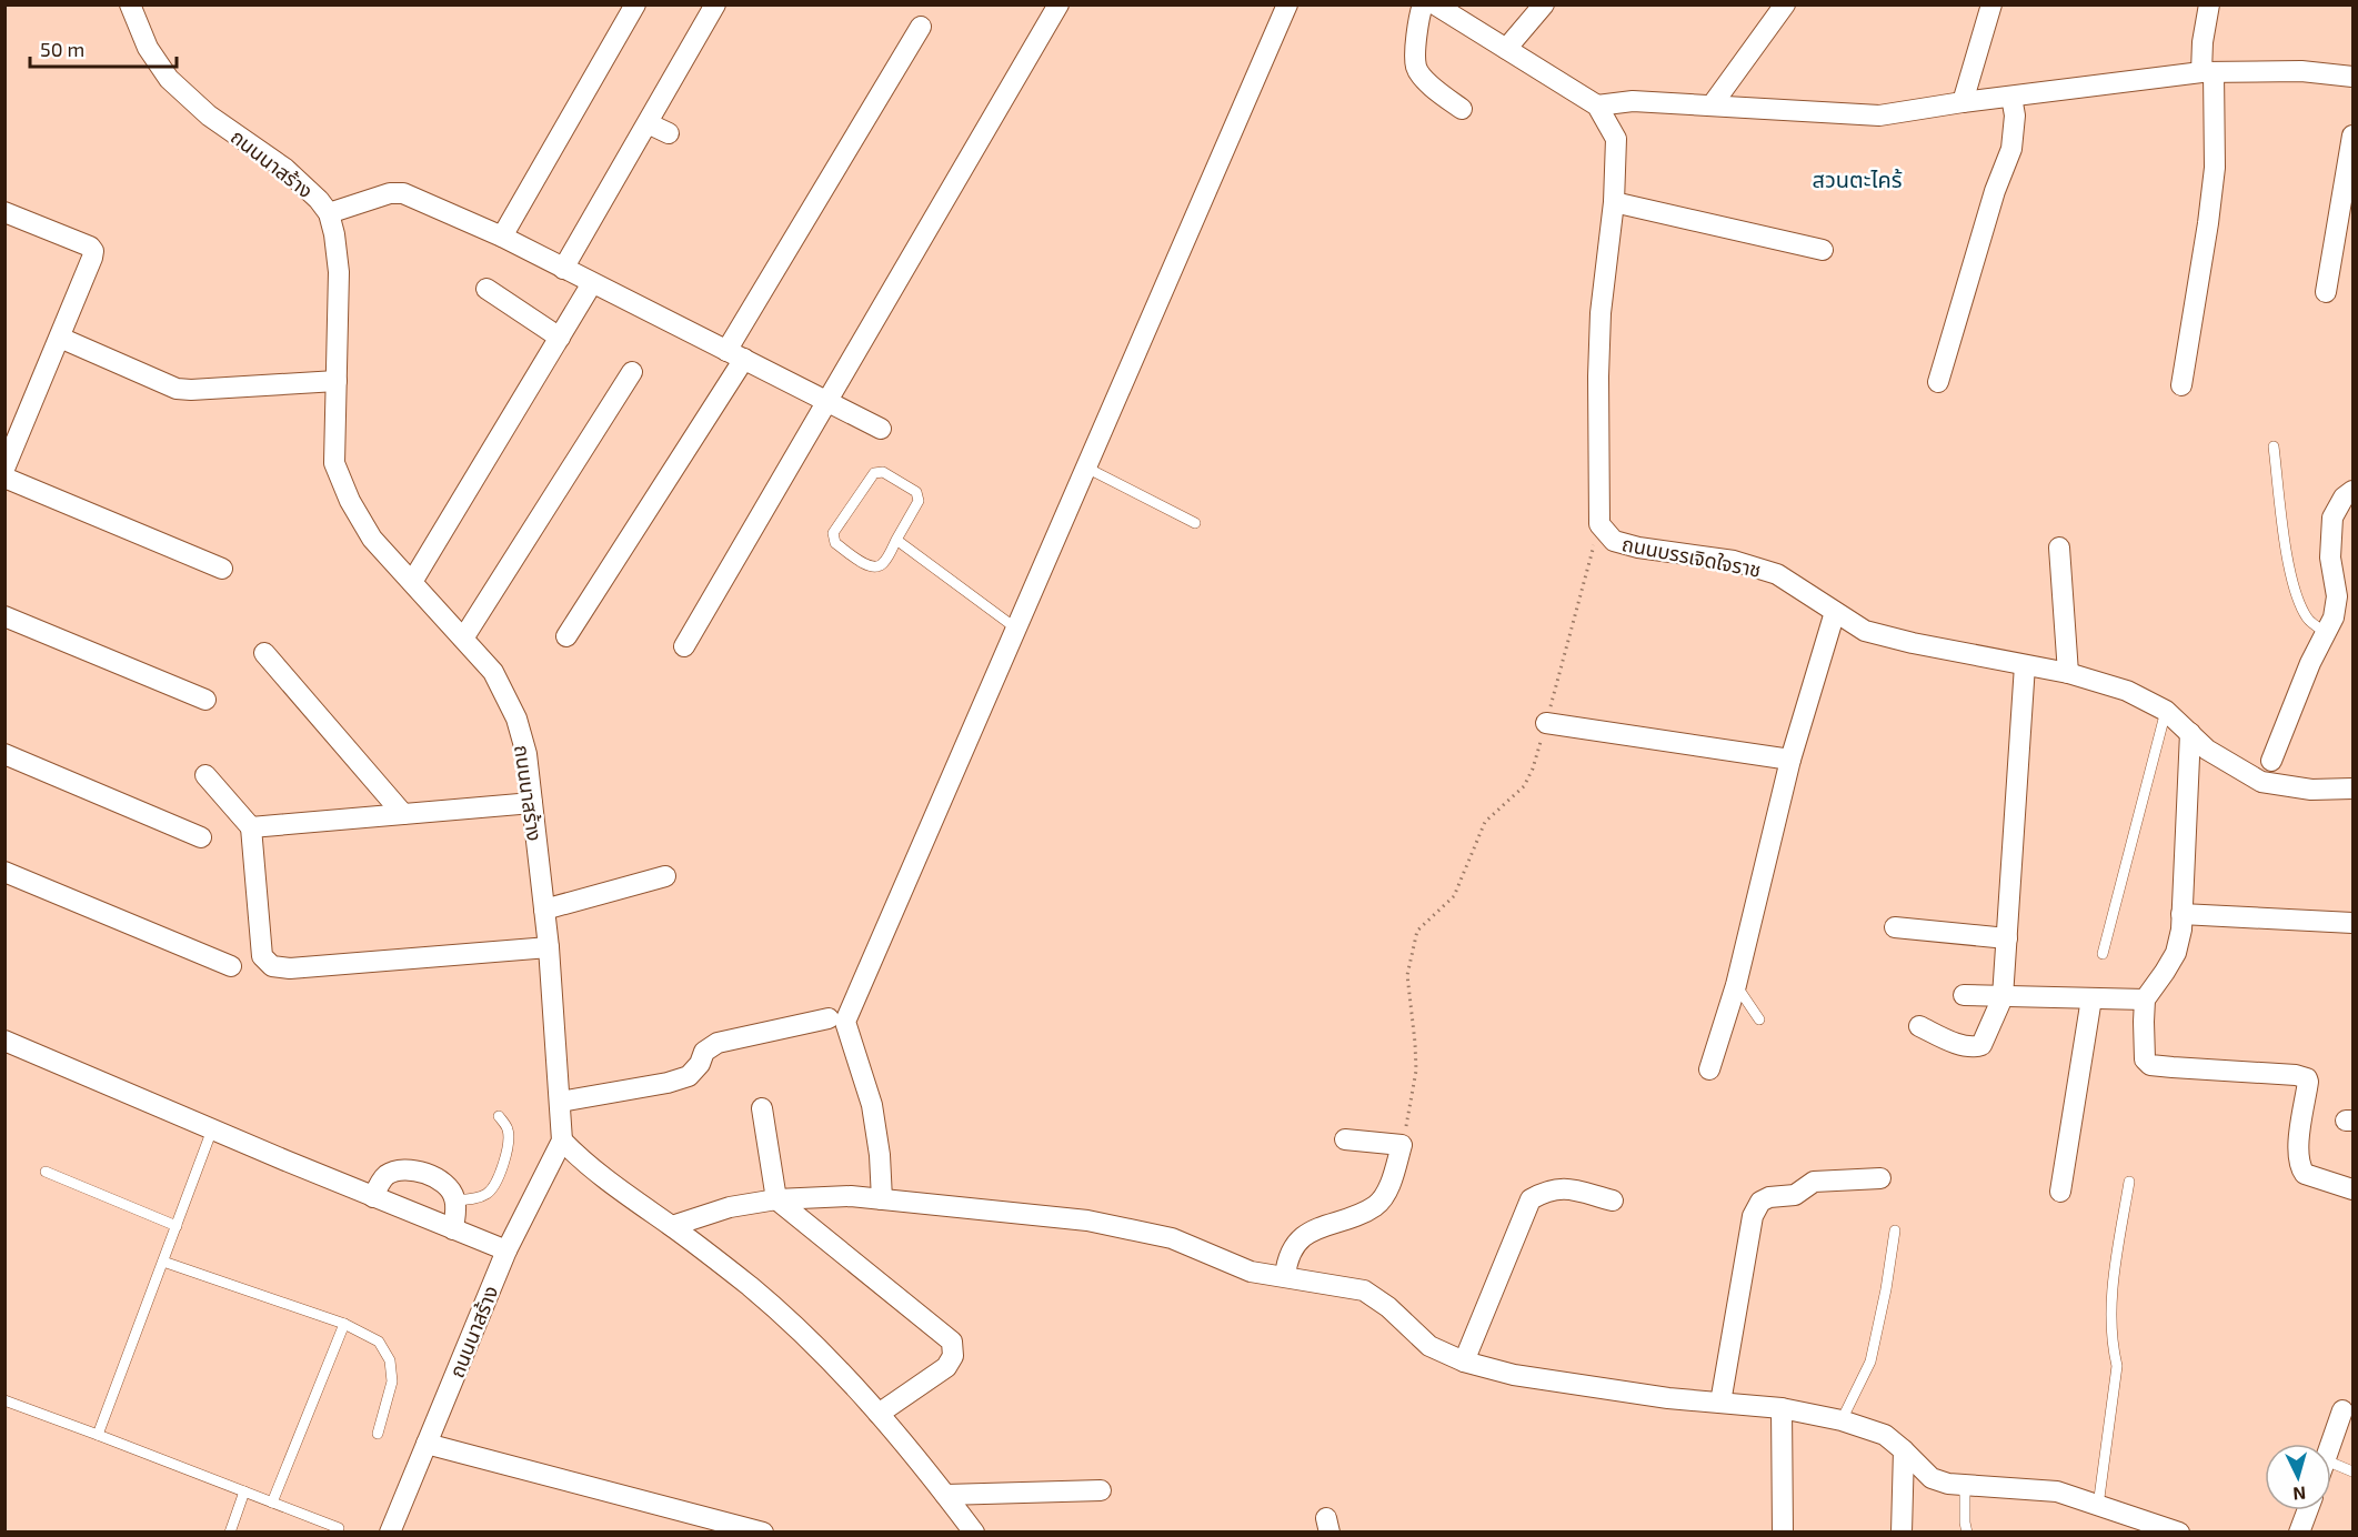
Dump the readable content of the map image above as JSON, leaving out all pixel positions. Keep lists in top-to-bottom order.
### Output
{
  "streets": {
    "street": ["ถนนนาสร้าง", "ถนนบรรเจิดใจราช"]
  },
  "districts": ["สวนตะไคร้"],
  "scale_bar": "50 m",
  "north": "bottom"
}
